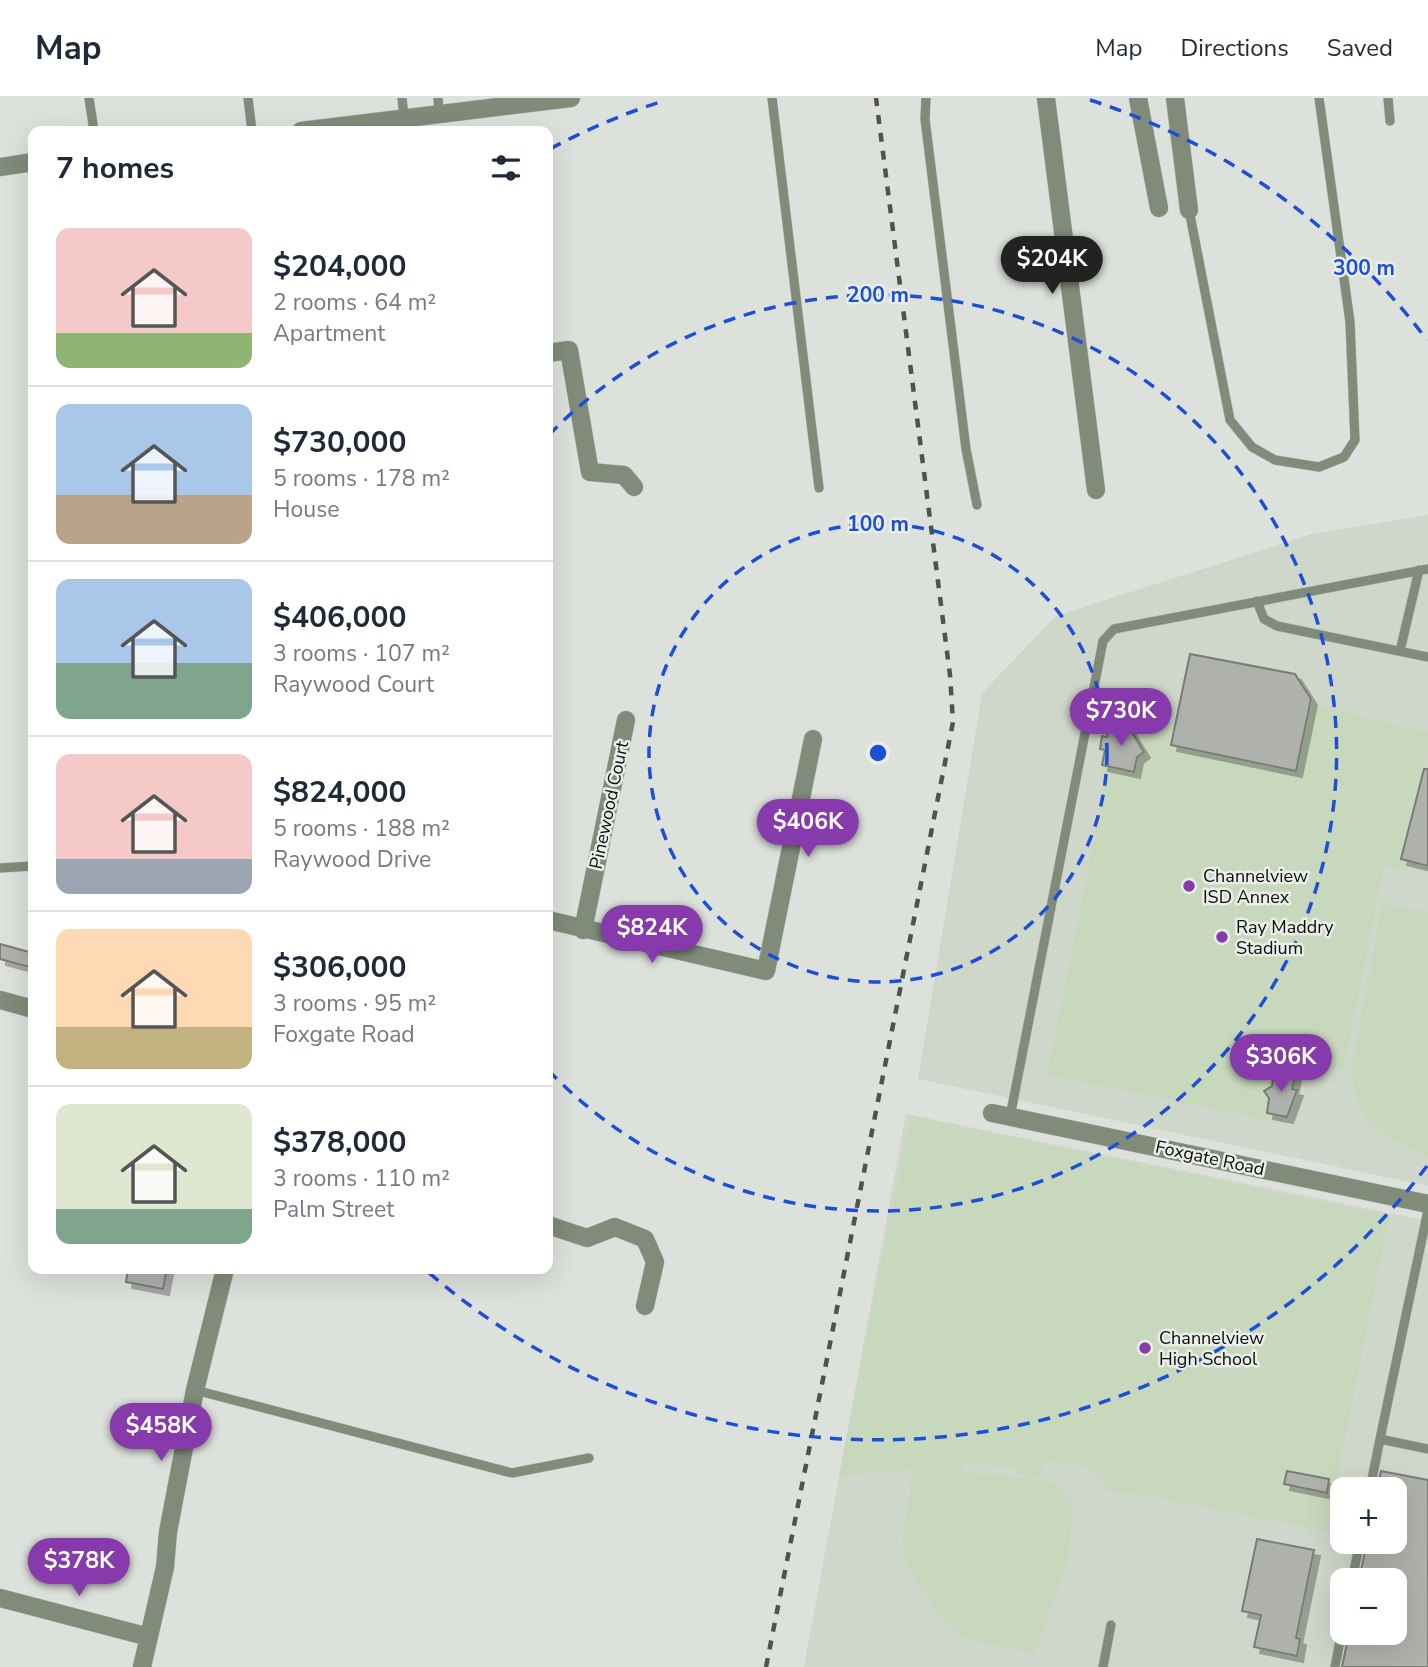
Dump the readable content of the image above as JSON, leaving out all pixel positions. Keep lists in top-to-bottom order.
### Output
{
  "streets": {
    "street": ["Pinewood Court", "Foxgate Road"]
  },
  "places": ["Channelview ISD Annex", "Ray Maddry Stadium", "Channelview High School"],
  "page": {
    "header": "Map",
    "nav": ["Map", "Directions", "Saved"],
    "heading": "7 homes",
    "list": [
      {
        "name": "$204,000",
        "note": "2 rooms · 64 m² · Apartment"
      },
      {
        "name": "$730,000",
        "note": "5 rooms · 178 m² · House"
      },
      {
        "name": "$406,000",
        "note": "3 rooms · 107 m² · Raywood Court"
      },
      {
        "name": "$824,000",
        "note": "5 rooms · 188 m² · Raywood Drive"
      },
      {
        "name": "$306,000",
        "note": "3 rooms · 95 m² · Foxgate Road"
      },
      {
        "name": "$378,000",
        "note": "3 rooms · 110 m² · Palm Street"
      }
    ],
    "price": [
      "$204K",
      "$730K",
      "$406K",
      "$824K",
      "$306K",
      "$458K",
      "$378K"
    ],
    "map_buttons": ["+", "−"]
  },
  "rings": ["300 m", "200 m", "100 m"]
}
